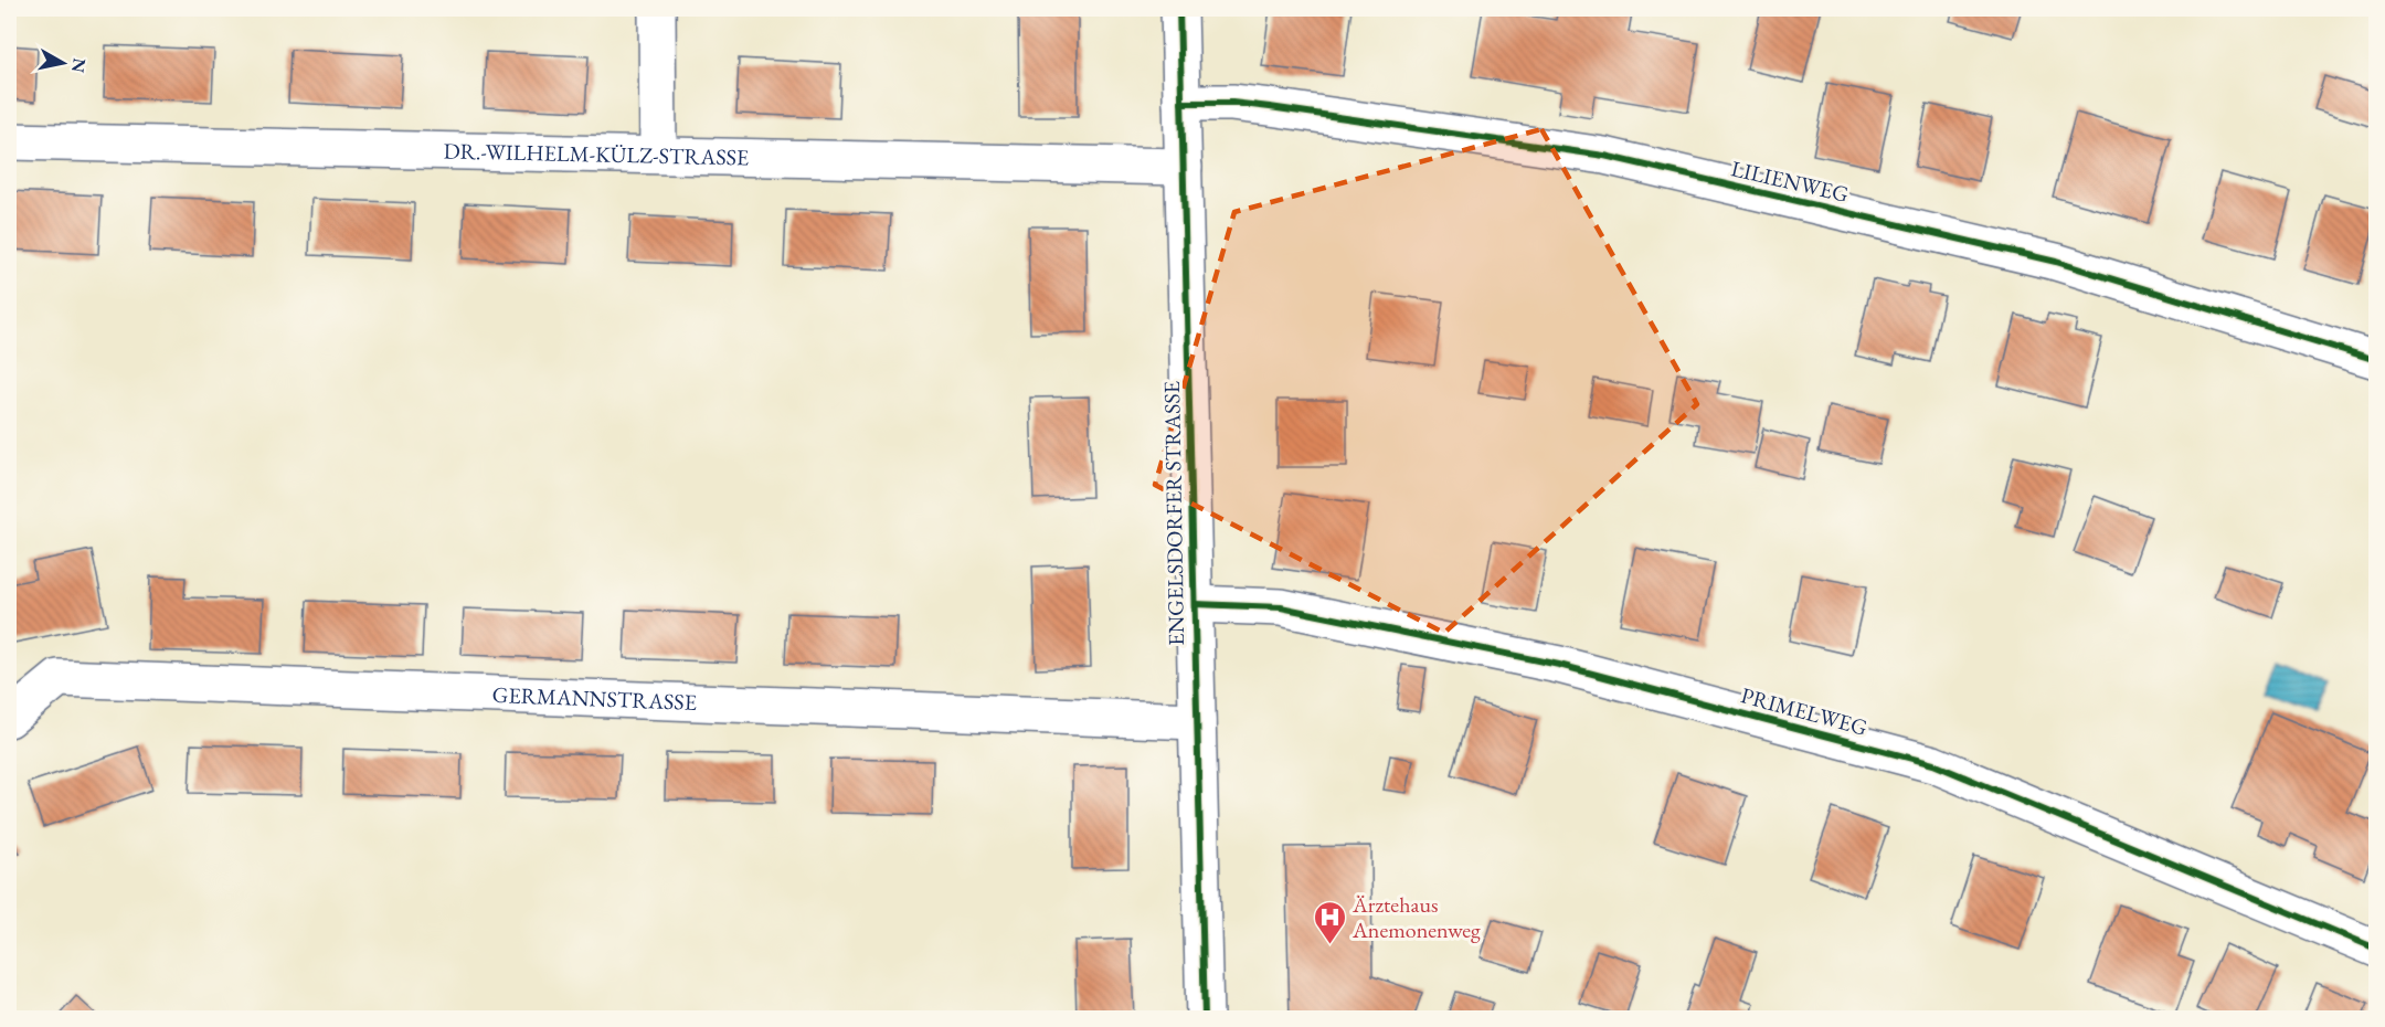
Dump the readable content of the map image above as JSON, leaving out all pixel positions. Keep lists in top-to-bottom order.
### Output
{
  "streets": {
    "street": [
      "DR.-WILHELM-KÜLZ-STRASSE",
      "LILIENWEG",
      "ENGELSDORFER STRASSE",
      "GERMANNSTRASSE",
      "PRIMELWEG"
    ]
  },
  "crossings": [
    ["DR.-WILHELM-KÜLZ-STRASSE", "ENGELSDORFER STRASSE"],
    ["LILIENWEG", "ENGELSDORFER STRASSE"],
    ["ENGELSDORFER STRASSE", "GERMANNSTRASSE"],
    ["ENGELSDORFER STRASSE", "PRIMELWEG"]
  ],
  "places": {
    "hospital": ["Ärztehaus Anemonenweg"]
  },
  "north": "right"
}
